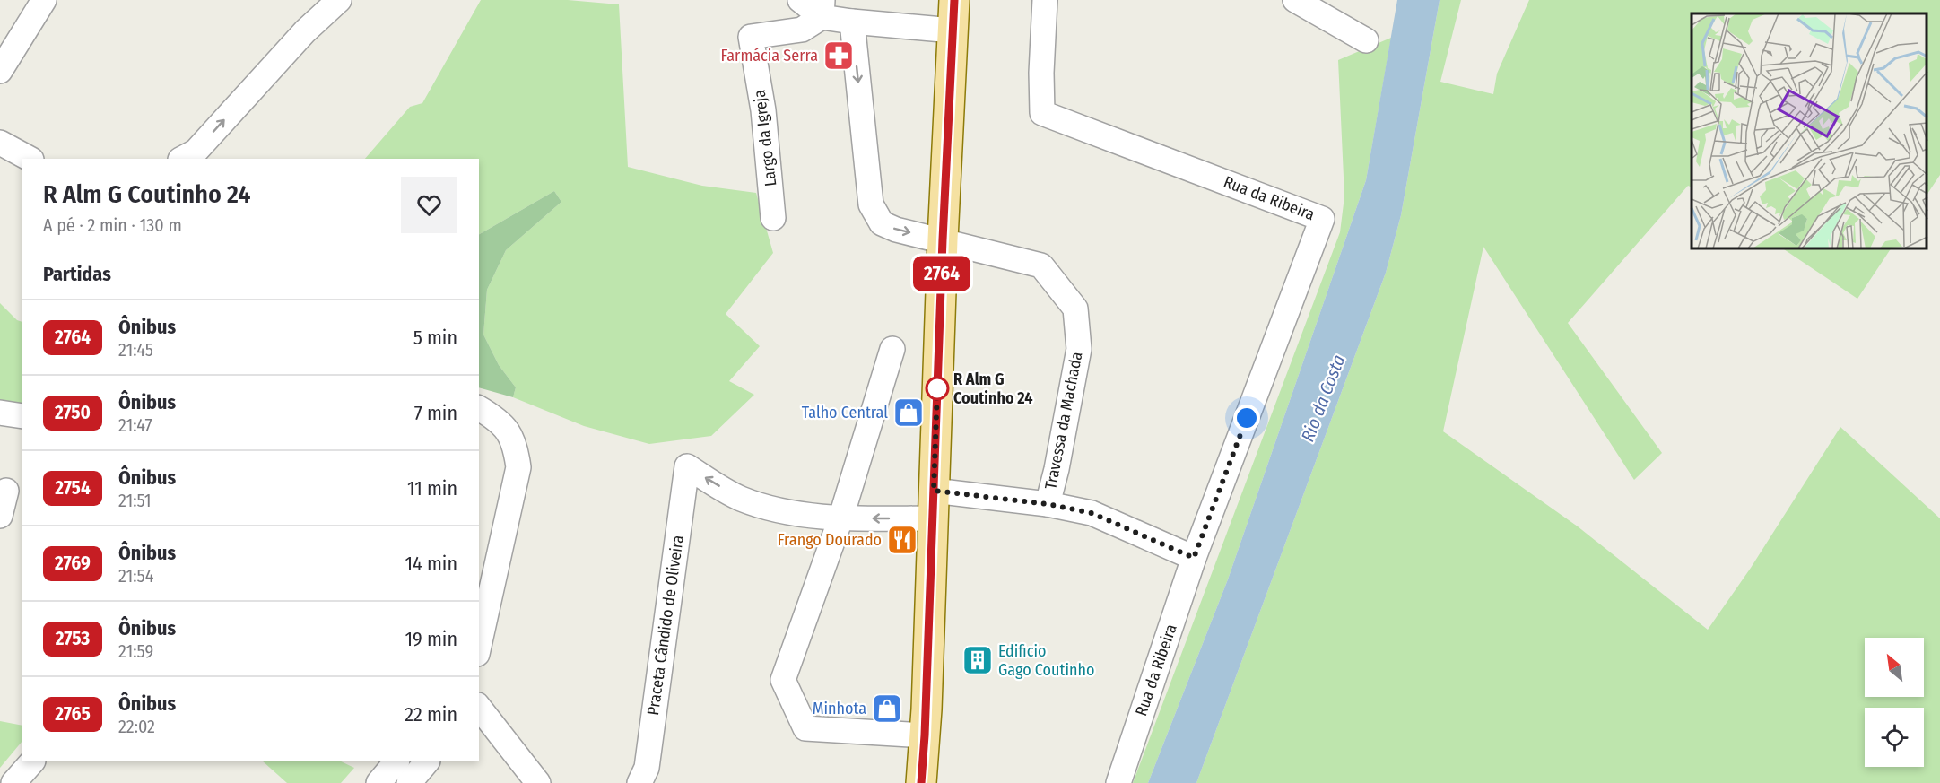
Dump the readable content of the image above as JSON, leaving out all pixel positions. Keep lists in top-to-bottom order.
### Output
{
  "streets": {
    "street": [
      "Largo da Igreja",
      "Rua da Ribeira",
      "Travessa da Machada",
      "Praceta Cândido de Oliveira"
    ]
  },
  "crossings": [
    ["Travessa da Machada", "Praceta Cândido de Oliveira"]
  ],
  "water": ["Rio da Costa"],
  "places": {
    "pharmacy": ["Farmácia Serra"],
    "other": ["R Alm G Coutinho 24"],
    "shop": ["Talho Central", "Minhota"],
    "restaurant": ["Frango Dourado"],
    "building": ["Edificio Gago Coutinho"]
  },
  "lines": ["bus line 2764"],
  "north": "top left",
  "page": {
    "on_map": "2764",
    "heading": [
      ["R Alm G Coutinho 24", "A pé · 2 min · 130 m"],
      "Partidas"
    ],
    "list": [
      {
        "mark": "2764",
        "name": "Ônibus",
        "note": "21:45",
        "value": "5 min"
      },
      {
        "mark": "2750",
        "name": "Ônibus",
        "note": "21:47",
        "value": "7 min"
      },
      {
        "mark": "2754",
        "name": "Ônibus",
        "note": "21:51",
        "value": "11 min"
      },
      {
        "mark": "2769",
        "name": "Ônibus",
        "note": "21:54",
        "value": "14 min"
      },
      {
        "mark": "2753",
        "name": "Ônibus",
        "note": "21:59",
        "value": "19 min"
      },
      {
        "mark": "2765",
        "name": "Ônibus",
        "note": "22:02",
        "value": "22 min"
      }
    ]
  }
}
